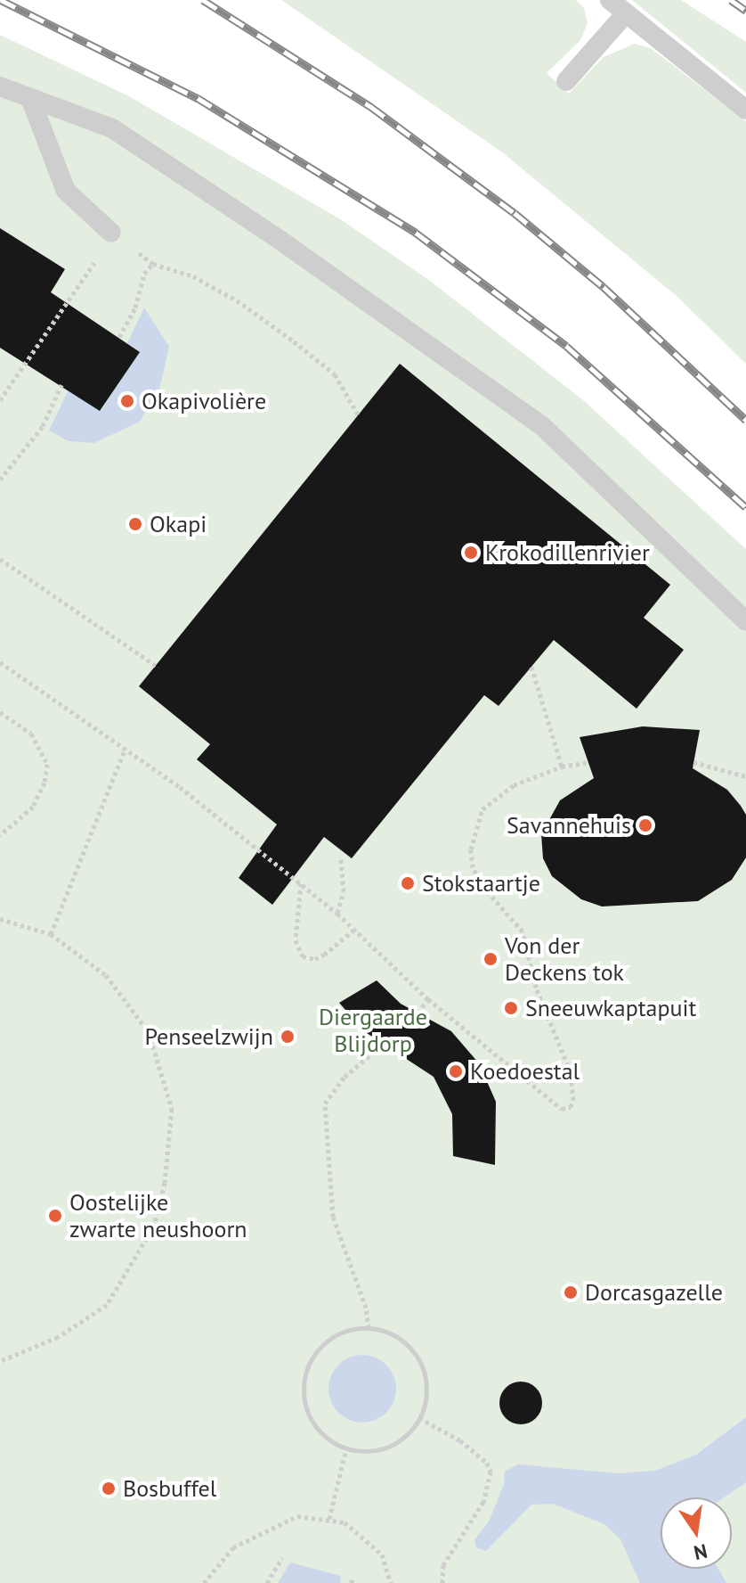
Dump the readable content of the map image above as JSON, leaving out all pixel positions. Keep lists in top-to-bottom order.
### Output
{
  "parks": ["Diergaarde Blijdorp"],
  "places": [
    "Okapivolière",
    "Okapi",
    "Krokodillenrivier",
    "Savannehuis",
    "Stokstaartje",
    "Von der Deckens tok",
    "Sneeuwkaptapuit",
    "Penseelzwijn",
    "Koedoestal",
    "Oostelijke zwarte neushoorn",
    "Dorcasgazelle",
    "Bosbuffel"
  ],
  "north": "bottom"
}
